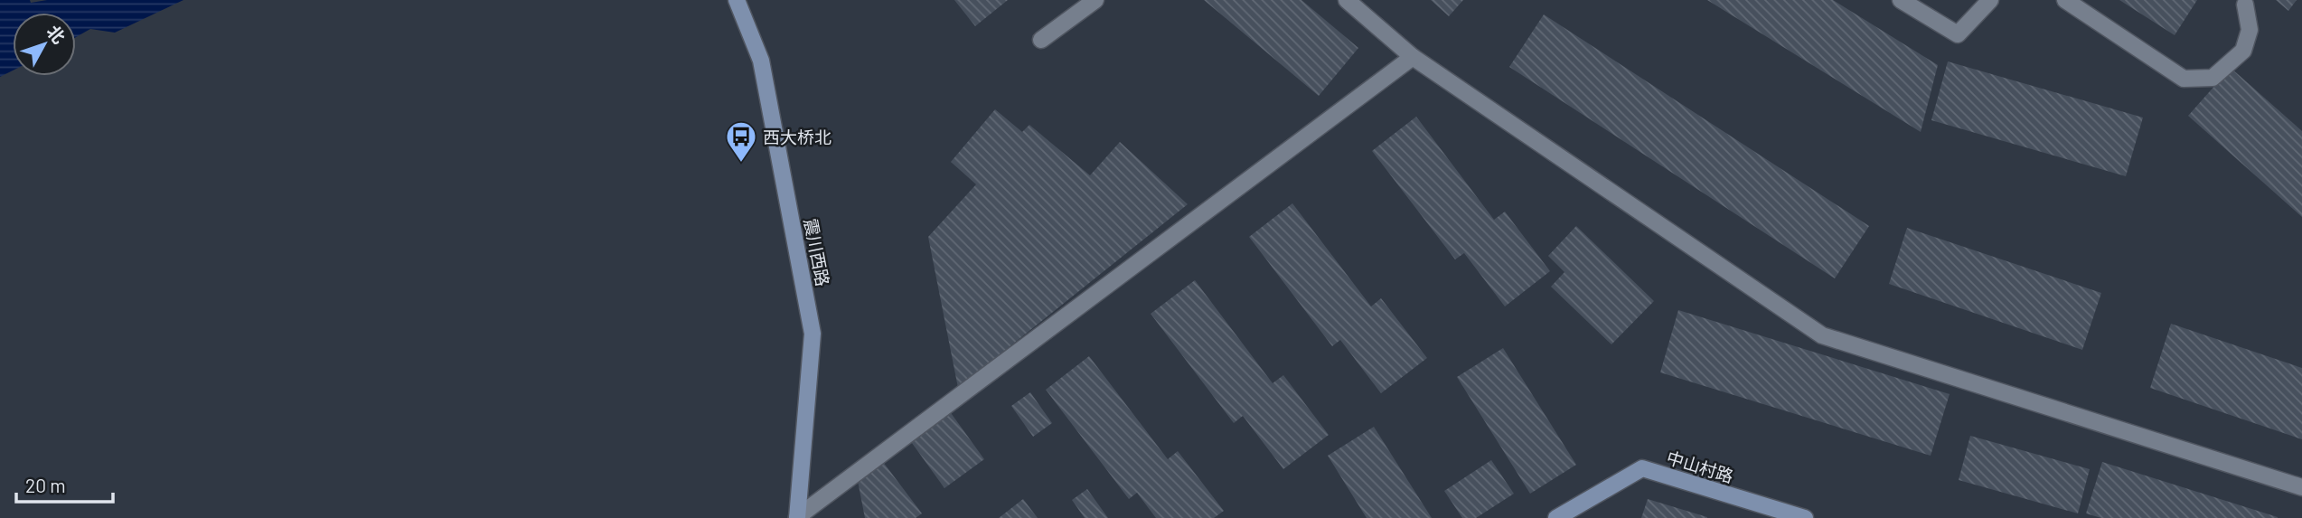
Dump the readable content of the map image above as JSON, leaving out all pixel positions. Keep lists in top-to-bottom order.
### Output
{
  "streets": {
    "street": ["震川西路", "中山村路"]
  },
  "places": {
    "bus stop": ["西大桥北"]
  },
  "scale_bar": "20 m",
  "north": "top right"
}
